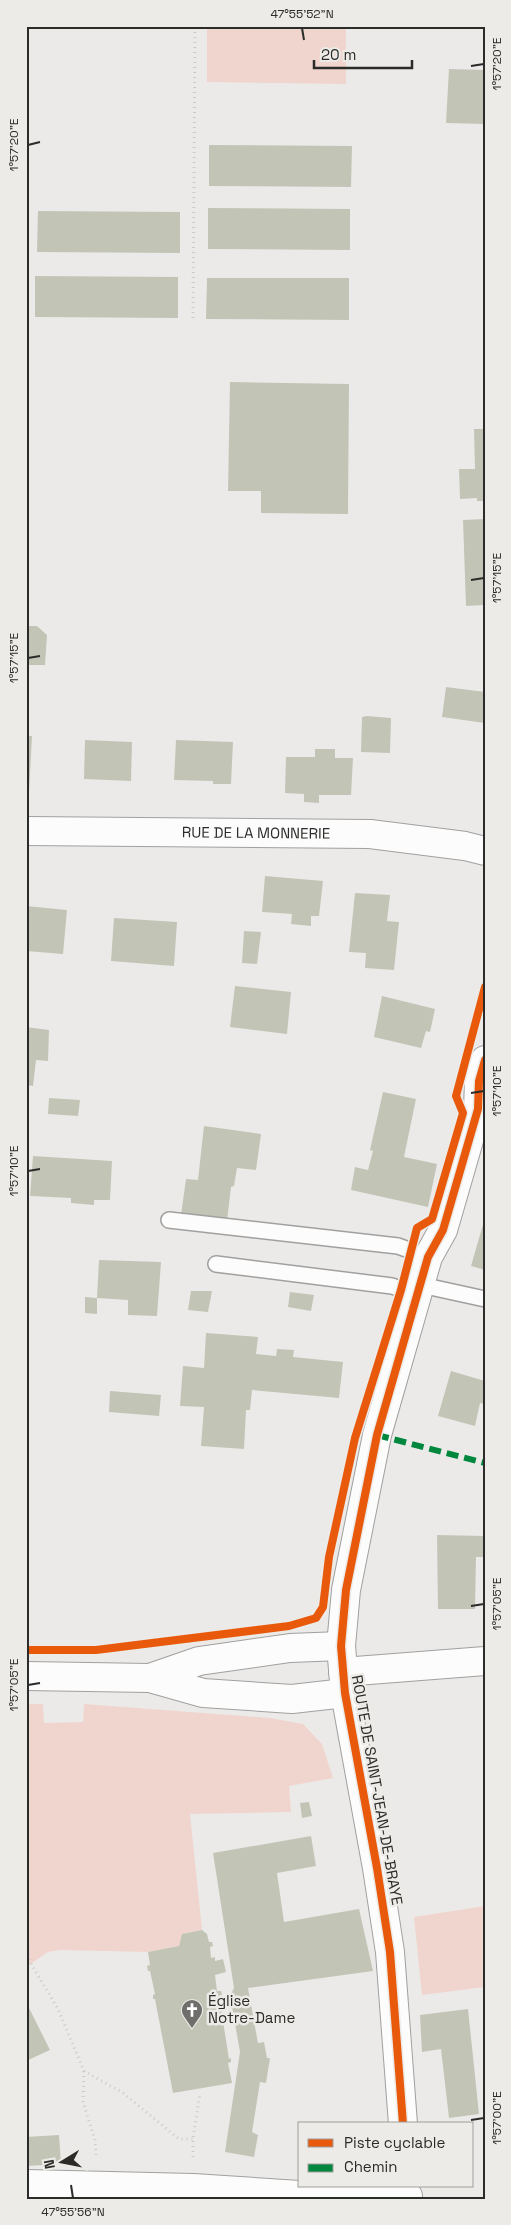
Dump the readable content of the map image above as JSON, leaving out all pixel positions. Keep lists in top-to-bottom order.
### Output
{
  "streets": {
    "street": ["RUE DE LA MONNERIE", "ROUTE DE SAINT-JEAN-DE-BRAYE"]
  },
  "places": {
    "church": ["Église Notre-Dame"]
  },
  "legend": ["Piste cyclable", "Chemin"],
  "scale_bar": "20 m",
  "north": "left",
  "coordinates": [
    "47°55'52\"N",
    "1°57'20\"E",
    "1°57'15\"E",
    "1°57'10\"E",
    "1°57'05\"E",
    "1°57'00\"E",
    "47°55'56\"N"
  ]
}
